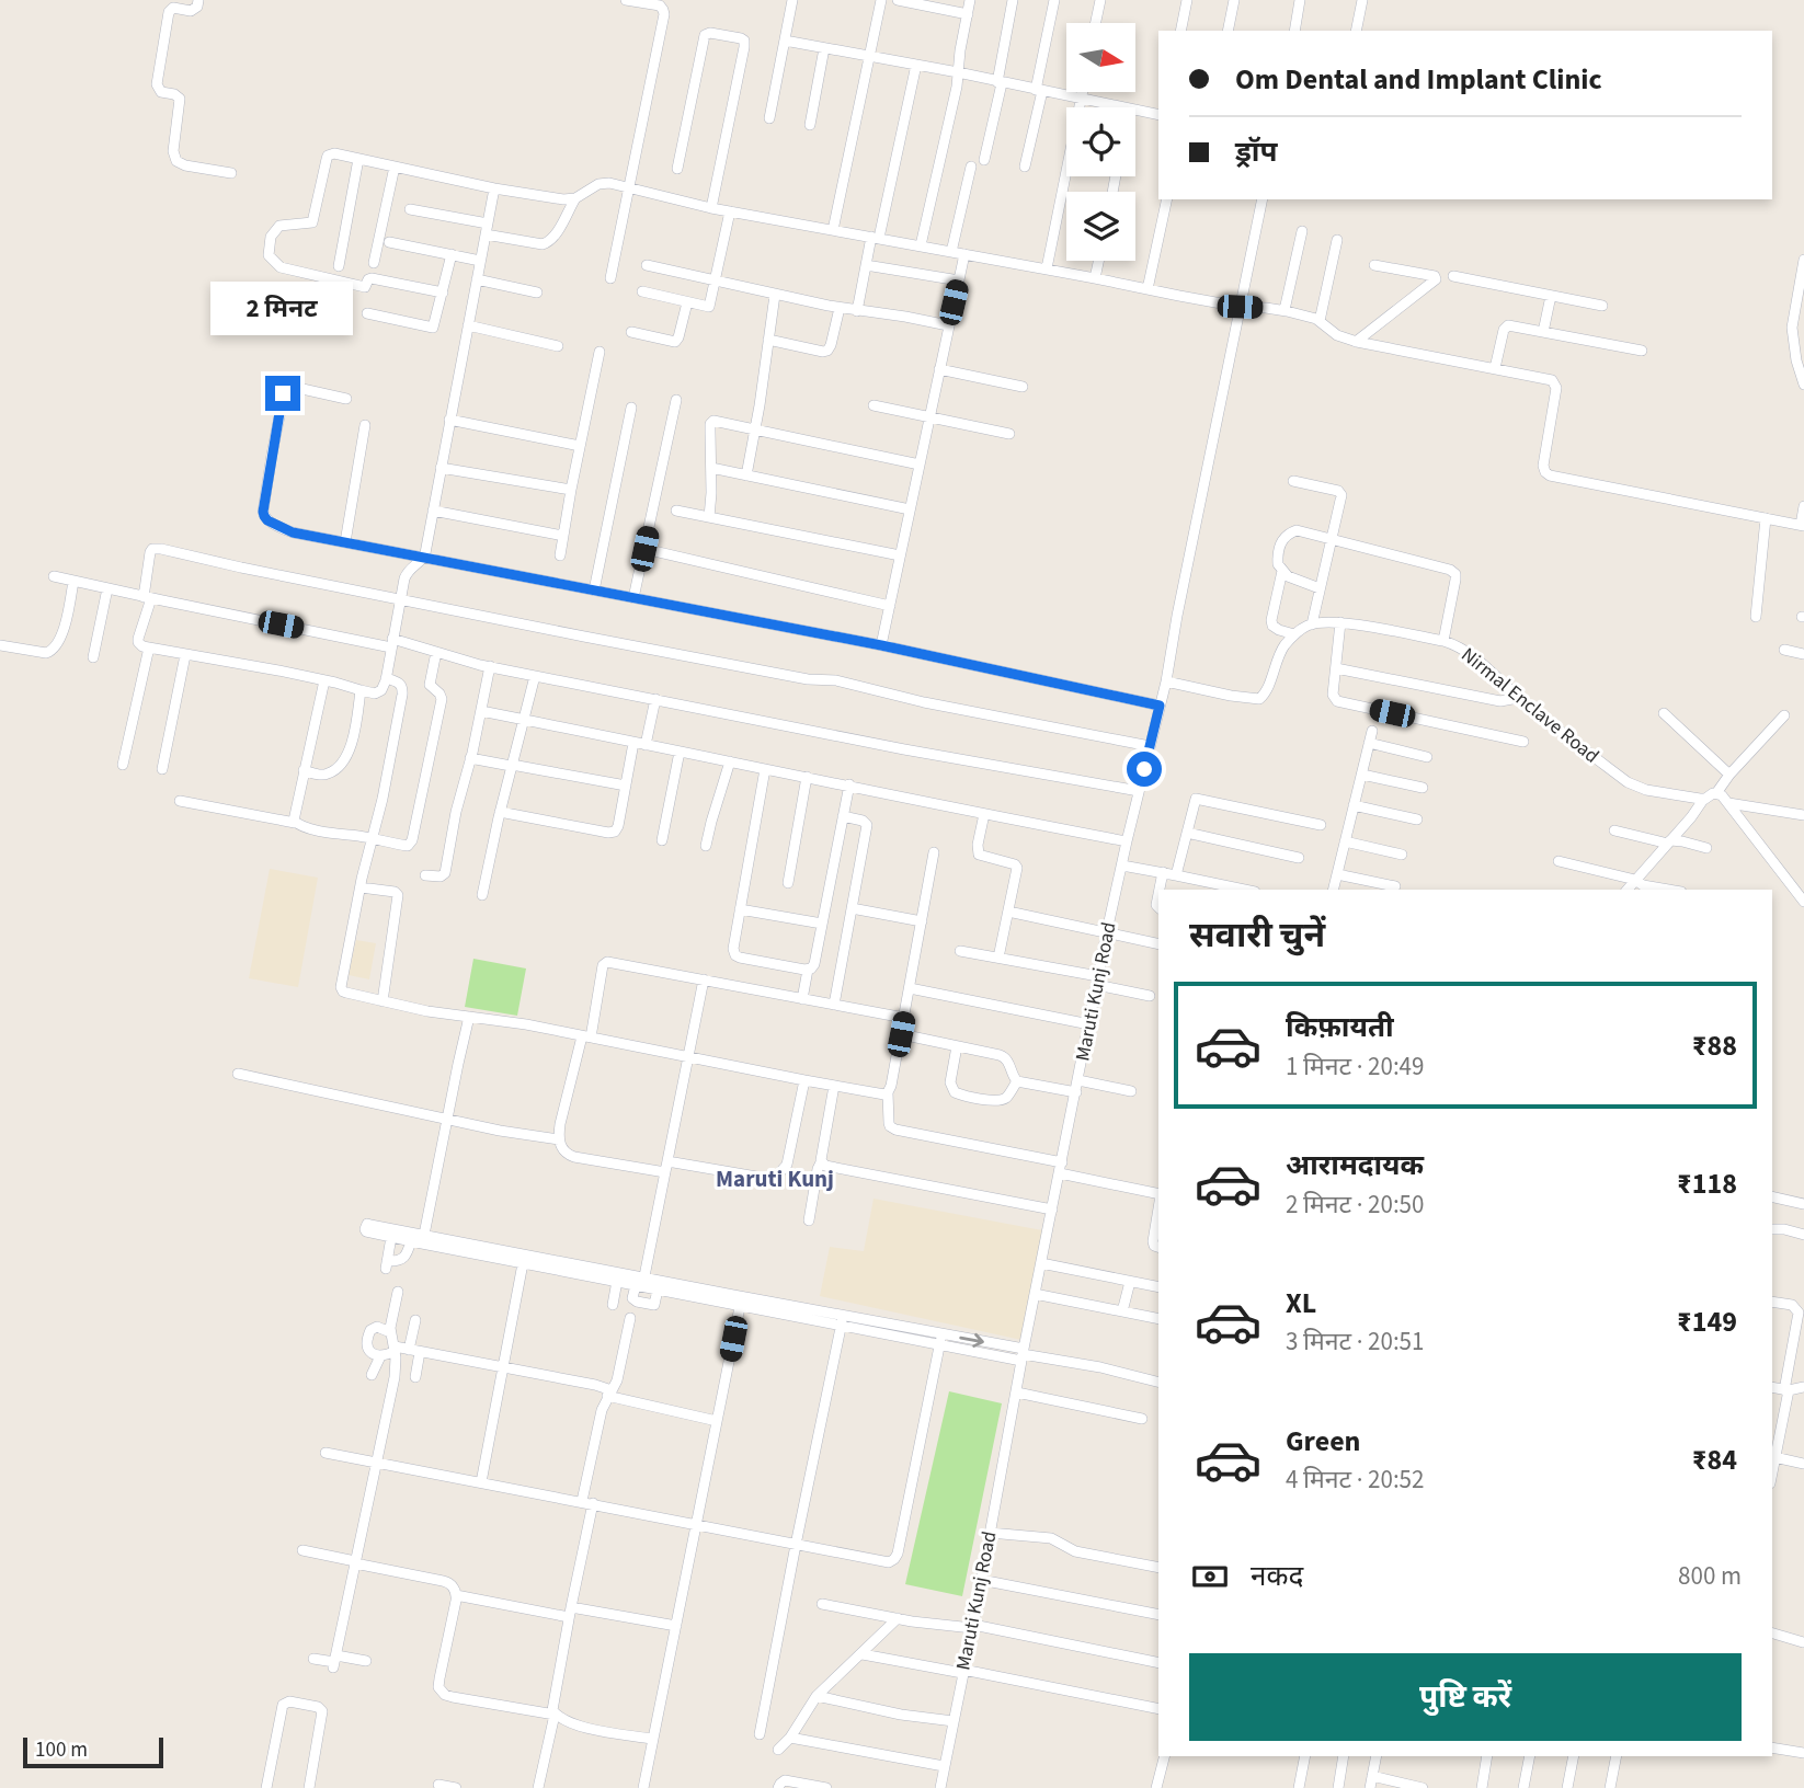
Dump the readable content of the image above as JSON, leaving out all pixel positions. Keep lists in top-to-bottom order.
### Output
{
  "streets": {
    "street": ["Nirmal Enclave Road", "Maruti Kunj Road"]
  },
  "crossings": [
    ["Nirmal Enclave Road", "Maruti Kunj Road"]
  ],
  "districts": ["Maruti Kunj"],
  "scale_bar": "100 m",
  "north": "right",
  "page": {
    "banner": ["Om Dental and Implant Clinic", "ड्रॉप"],
    "bubble": "2 मिनट",
    "heading": "सवारी चुनें",
    "list": [
      {
        "name": "किफ़ायती",
        "note": "1 मिनट · 20:49",
        "value": "₹88"
      },
      {
        "name": "आरामदायक",
        "note": "2 मिनट · 20:50",
        "value": "₹118"
      },
      {
        "name": "XL",
        "note": "3 मिनट · 20:51",
        "value": "₹149"
      },
      {
        "name": "Green",
        "note": "4 मिनट · 20:52",
        "value": "₹84"
      }
    ],
    "pay": ["नकद", "800 m"],
    "buttons": "पुष्टि करें",
    "scale": "100 m"
  }
}
